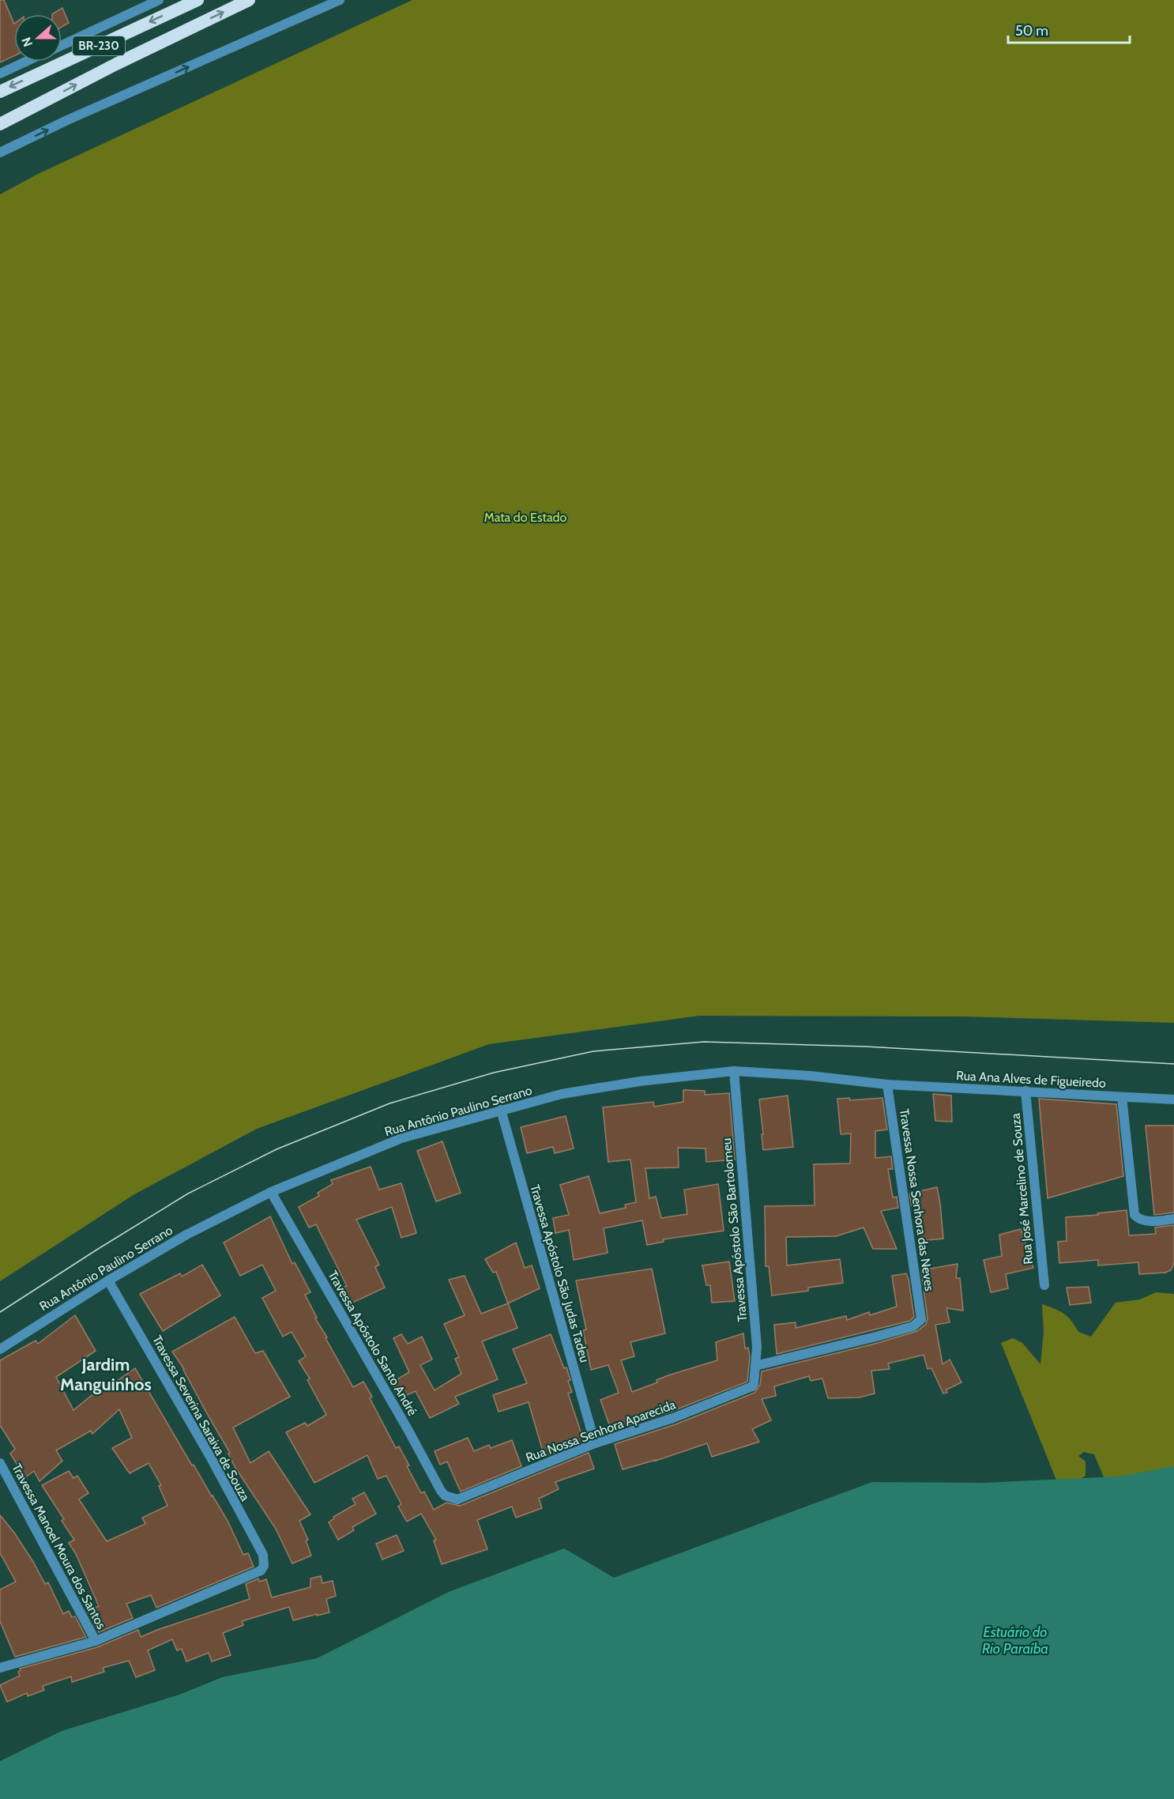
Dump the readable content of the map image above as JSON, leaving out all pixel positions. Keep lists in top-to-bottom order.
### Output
{
  "streets": {
    "highway": ["BR-230"],
    "street": [
      "Rua Ana Alves de Figueiredo",
      "Rua Antônio Paulino Serrano",
      "Rua José Marcelino de Souza",
      "Travessa Nossa Senhora das Neves",
      "Travessa Apóstolo São Bartolomeu",
      "Travessa Apóstolo São Judas Tadeu",
      "Travessa Apóstolo Santo André",
      "Travessa Severina Saraiva de Souza",
      "Rua Nossa Senhora Aparecida",
      "Travessa Manoel Moura dos Santos"
    ]
  },
  "crossings": [
    ["Rua Ana Alves de Figueiredo", "Rua Antônio Paulino Serrano"],
    ["Rua Ana Alves de Figueiredo", "Rua José Marcelino de Souza"],
    ["Rua Ana Alves de Figueiredo", "Travessa Nossa Senhora das Neves"],
    ["Rua Antônio Paulino Serrano", "Travessa Nossa Senhora das Neves"],
    ["Rua Antônio Paulino Serrano", "Travessa Apóstolo São Bartolomeu"],
    ["Rua Antônio Paulino Serrano", "Travessa Apóstolo São Judas Tadeu"],
    ["Rua Antônio Paulino Serrano", "Travessa Apóstolo Santo André"],
    ["Rua Antônio Paulino Serrano", "Travessa Severina Saraiva de Souza"],
    ["Travessa Nossa Senhora das Neves", "Travessa Apóstolo São Bartolomeu"],
    ["Travessa Apóstolo São Bartolomeu", "Rua Nossa Senhora Aparecida"],
    ["Travessa Apóstolo São Judas Tadeu", "Rua Nossa Senhora Aparecida"],
    ["Travessa Apóstolo Santo André", "Rua Nossa Senhora Aparecida"],
    ["Travessa Severina Saraiva de Souza", "Travessa Manoel Moura dos Santos"]
  ],
  "districts": ["Jardim Manguinhos"],
  "water": ["Estuário do Rio Paraíba"],
  "parks": ["Mata do Estado"],
  "scale_bar": "50 m",
  "north": "left"
}
